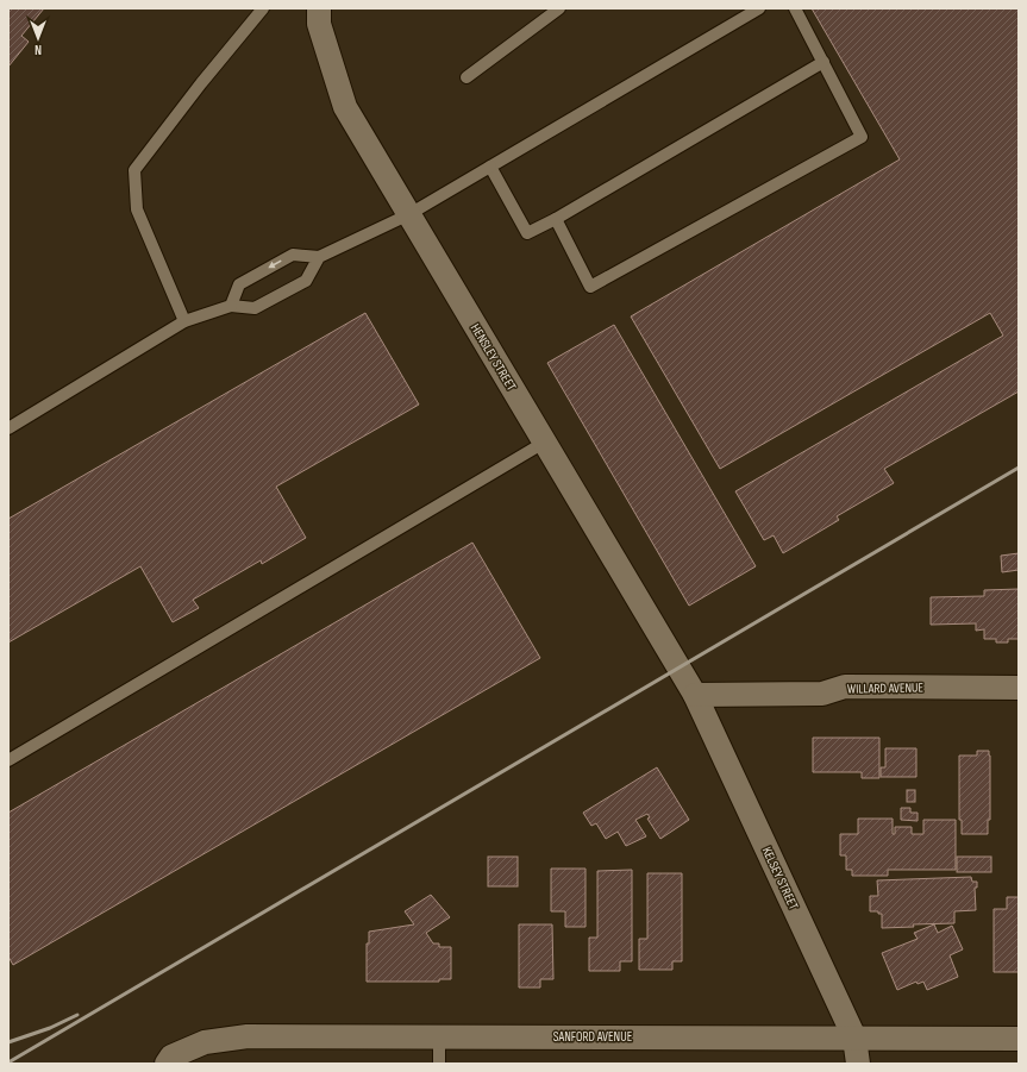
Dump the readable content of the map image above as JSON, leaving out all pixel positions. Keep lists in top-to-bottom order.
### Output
{
  "streets": {
    "street": [
      "HENSLEY STREET",
      "WILLARD AVENUE",
      "KELSEY STREET",
      "SANFORD AVENUE"
    ]
  },
  "crossings": [
    ["HENSLEY STREET", "WILLARD AVENUE"],
    ["HENSLEY STREET", "KELSEY STREET"],
    ["WILLARD AVENUE", "KELSEY STREET"],
    ["KELSEY STREET", "SANFORD AVENUE"]
  ],
  "north": "bottom"
}
